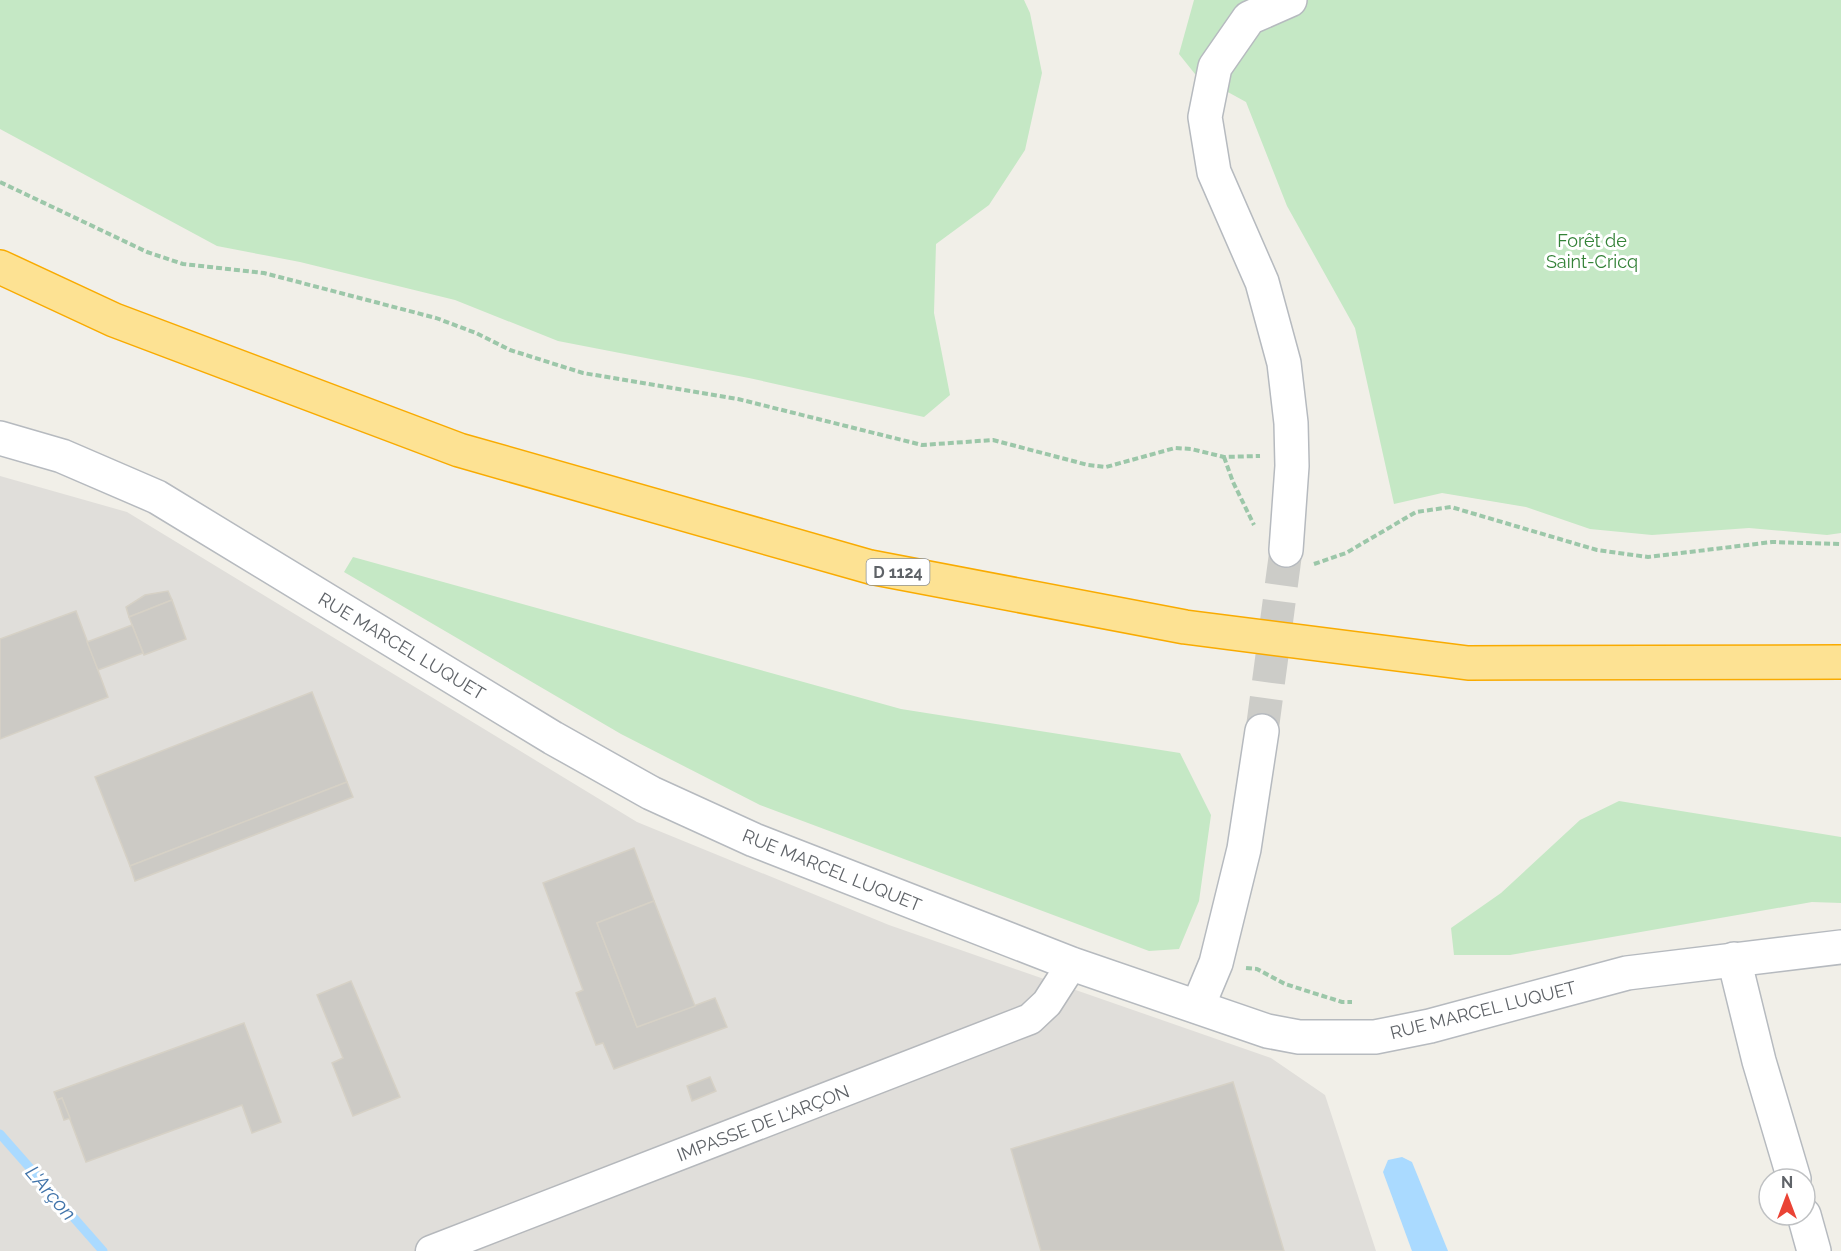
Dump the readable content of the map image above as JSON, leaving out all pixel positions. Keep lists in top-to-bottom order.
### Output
{
  "streets": {
    "highway": ["D 1124"],
    "street": ["RUE MARCEL LUQUET", "IMPASSE DE L'ARÇON"]
  },
  "crossings": [
    ["RUE MARCEL LUQUET", "IMPASSE DE L'ARÇON"]
  ],
  "water": ["L'Arçon"],
  "parks": ["Forêt de Saint-Cricq"],
  "north": "top"
}
